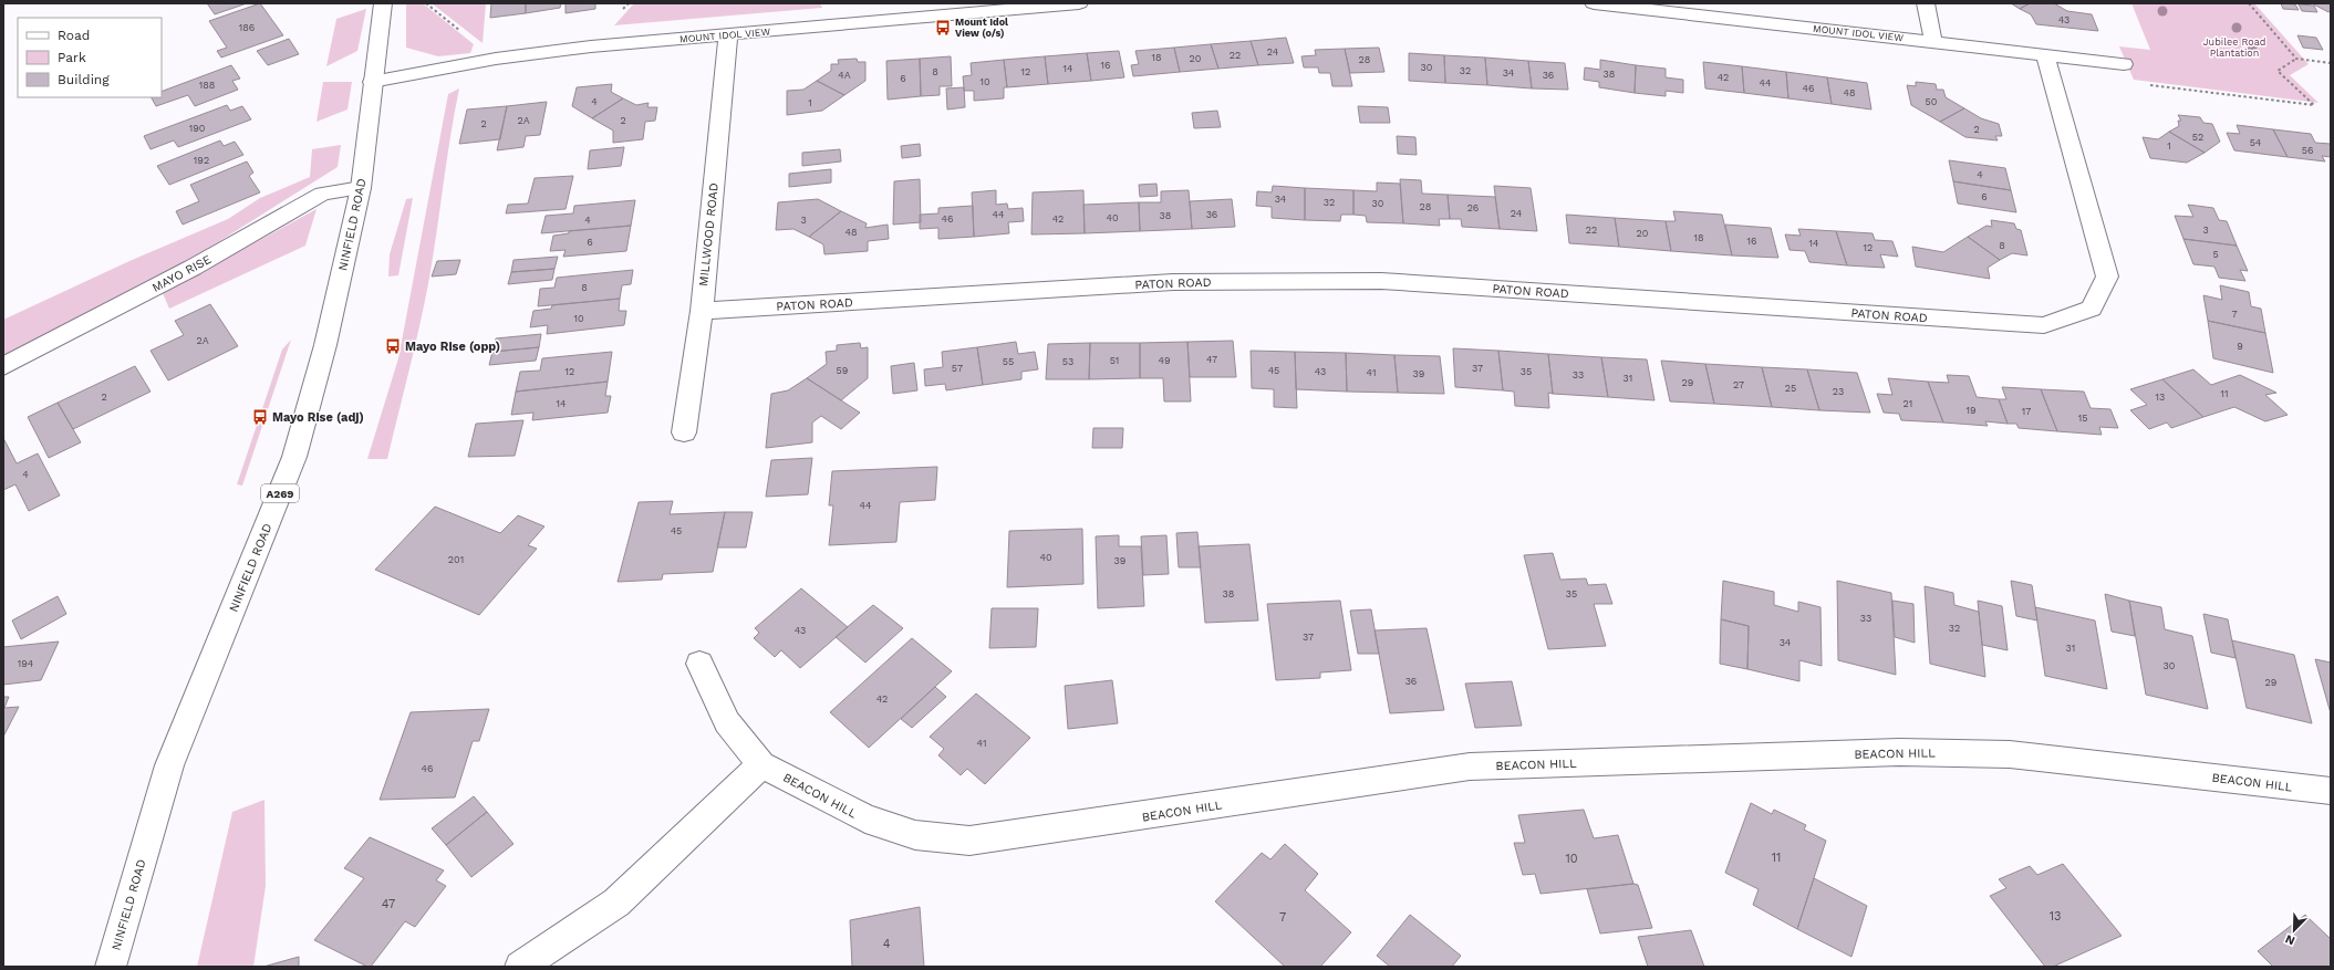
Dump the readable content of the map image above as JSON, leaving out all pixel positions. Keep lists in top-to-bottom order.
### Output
{
  "streets": {
    "street": [
      "MOUNT IDOL VIEW",
      "NINFIELD ROAD",
      "MILLWOOD ROAD",
      "MAYO RISE",
      "PATON ROAD",
      "A269",
      "BEACON HILL"
    ]
  },
  "crossings": [
    ["MOUNT IDOL VIEW", "NINFIELD ROAD"],
    ["MOUNT IDOL VIEW", "MILLWOOD ROAD"],
    ["MOUNT IDOL VIEW", "PATON ROAD"],
    ["NINFIELD ROAD", "MAYO RISE"],
    ["MILLWOOD ROAD", "PATON ROAD"]
  ],
  "parks": ["Jubilee Road Plantation"],
  "places": {
    "bus stop": ["Mount Idol View (o/s)", "Mayo Rise (opp)", "Mayo Rise (adj)"]
  },
  "house_numbers": [
    "43",
    "186",
    "24",
    "22",
    "18",
    "20",
    "28",
    "16",
    "30",
    "14",
    "32",
    "8",
    "12",
    "34",
    "38",
    "4A",
    "36",
    "42",
    "6",
    "10",
    "44",
    "188",
    "46",
    "48",
    "4",
    "50",
    "1",
    "2A",
    "2",
    "2",
    "190",
    "2",
    "52",
    "54",
    "1",
    "56",
    "192",
    "4",
    "6",
    "34",
    "32",
    "30",
    "28",
    "26",
    "24",
    "44",
    "36",
    "38",
    "40",
    "46",
    "42",
    "4",
    "3",
    "22",
    "3",
    "48",
    "20",
    "18",
    "16",
    "6",
    "14",
    "8",
    "12",
    "5",
    "8",
    "7",
    "10",
    "2A",
    "9",
    "47",
    "51",
    "49",
    "55",
    "53",
    "57",
    "37",
    "59",
    "45",
    "12",
    "43",
    "35",
    "41",
    "39",
    "33",
    "31",
    "29",
    "27",
    "25",
    "23",
    "11",
    "2",
    "13",
    "14",
    "21",
    "19",
    "17",
    "15",
    "4",
    "44",
    "45",
    "40",
    "201",
    "39",
    "38",
    "35",
    "33",
    "32",
    "43",
    "37",
    "34",
    "31",
    "194",
    "30",
    "36",
    "29",
    "42",
    "41",
    "46",
    "11",
    "10",
    "47",
    "13",
    "7",
    "4"
  ],
  "legend": ["Road", "Park", "Building"],
  "north": "bottom left"
}
